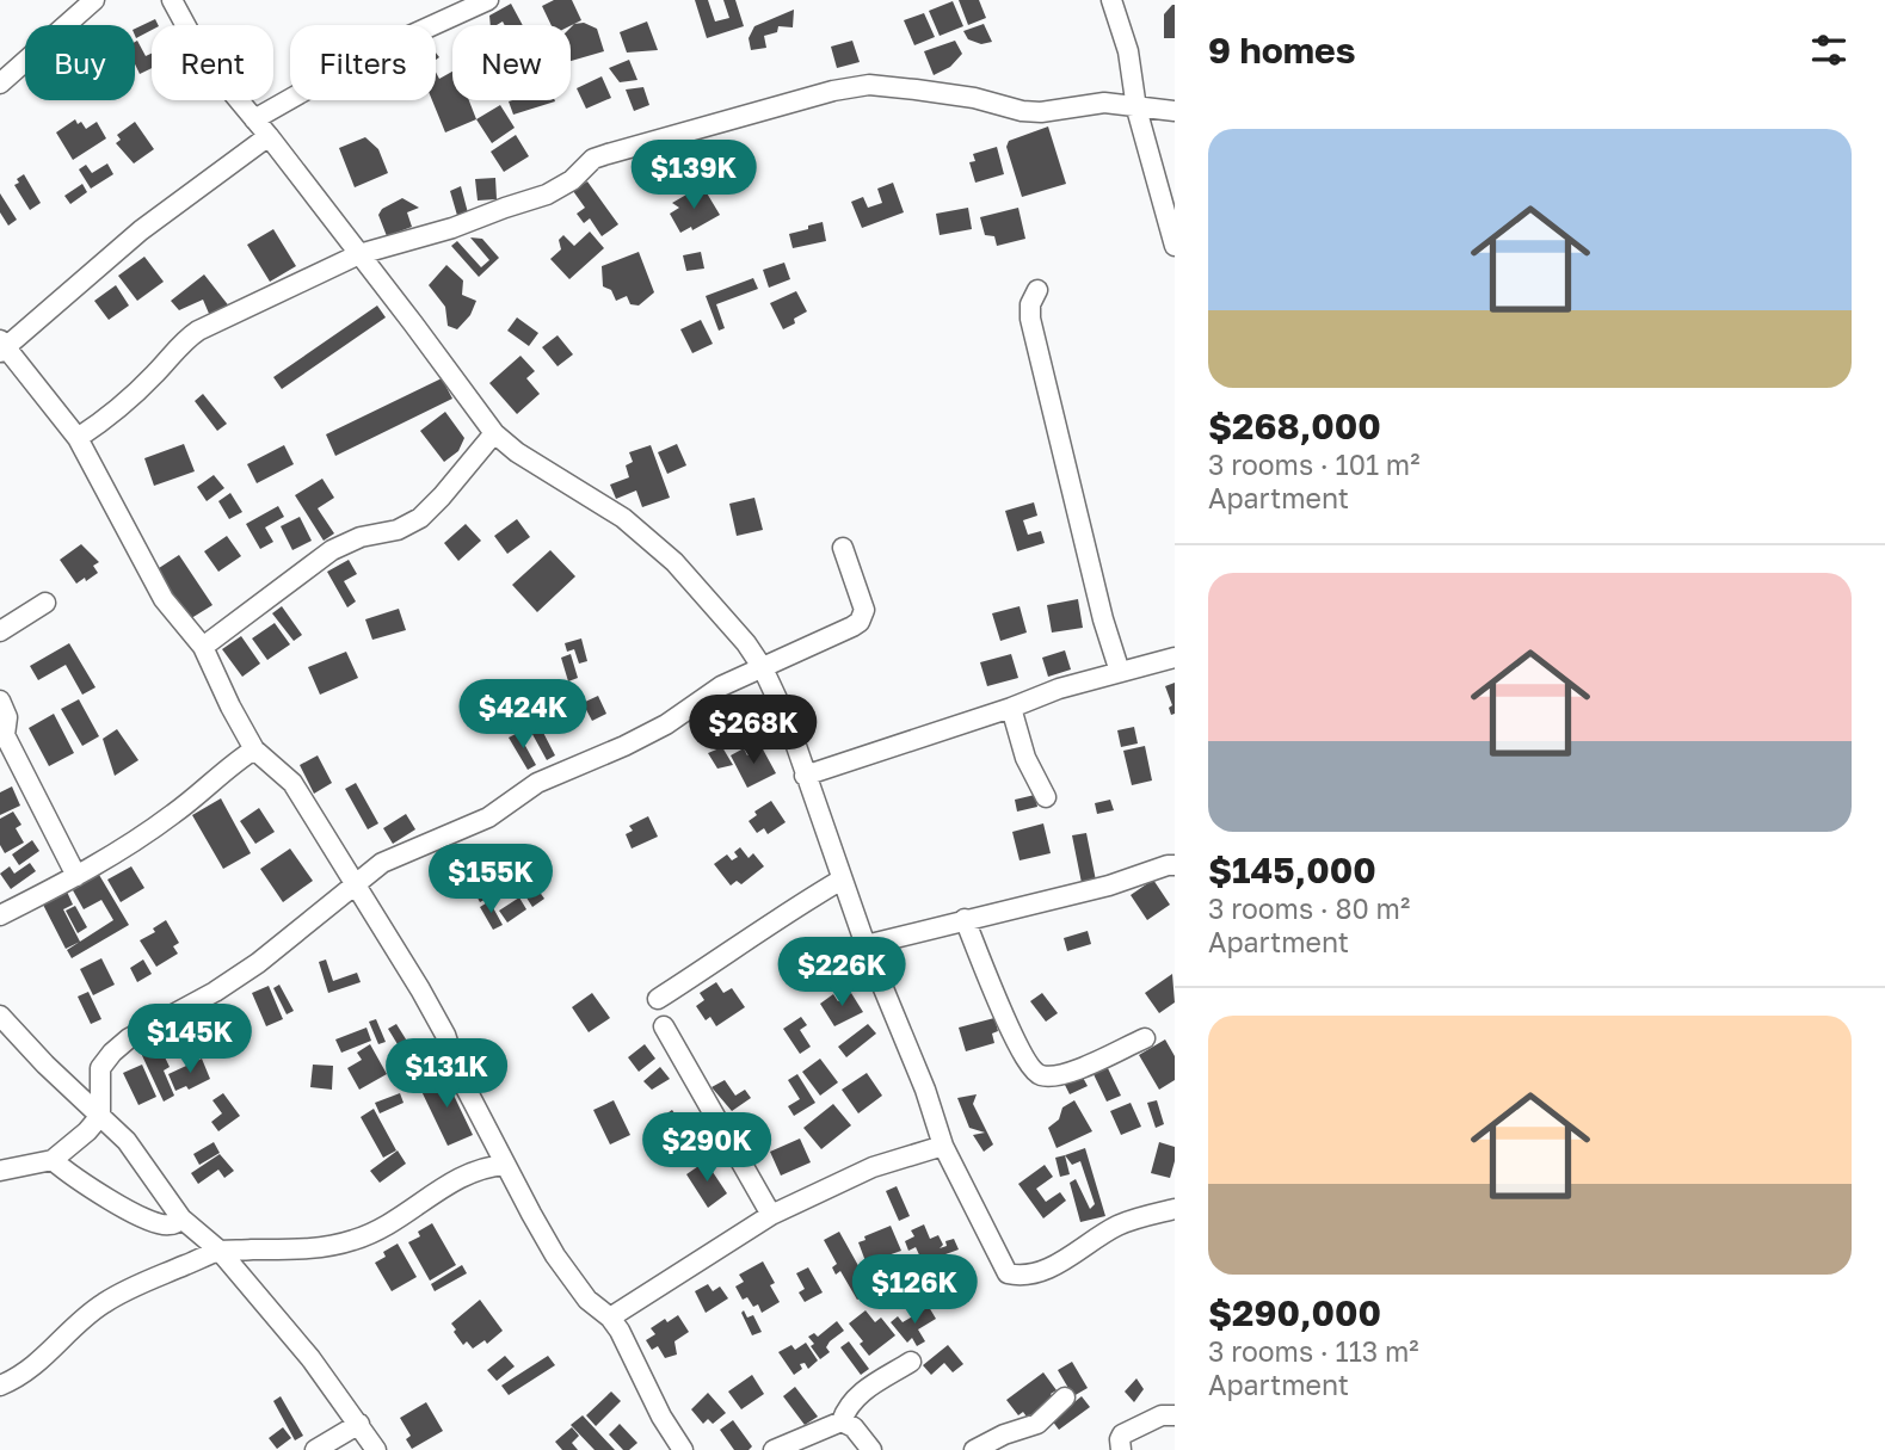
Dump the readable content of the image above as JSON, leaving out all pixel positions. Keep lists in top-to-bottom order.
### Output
{
  "page": {
    "heading": "9 homes",
    "chip": [
      "Buy",
      "Rent",
      "Filters",
      "New"
    ],
    "list": [
      {
        "name": "$268,000",
        "note": "3 rooms · 101 m² · Apartment"
      },
      {
        "name": "$145,000",
        "note": "3 rooms · 80 m² · Apartment"
      },
      {
        "name": "$290,000",
        "note": "3 rooms · 113 m² · Apartment"
      }
    ],
    "price": [
      "$139K",
      "$424K",
      "$268K",
      "$155K",
      "$226K",
      "$145K",
      "$131K",
      "$290K",
      "$126K"
    ]
  }
}
